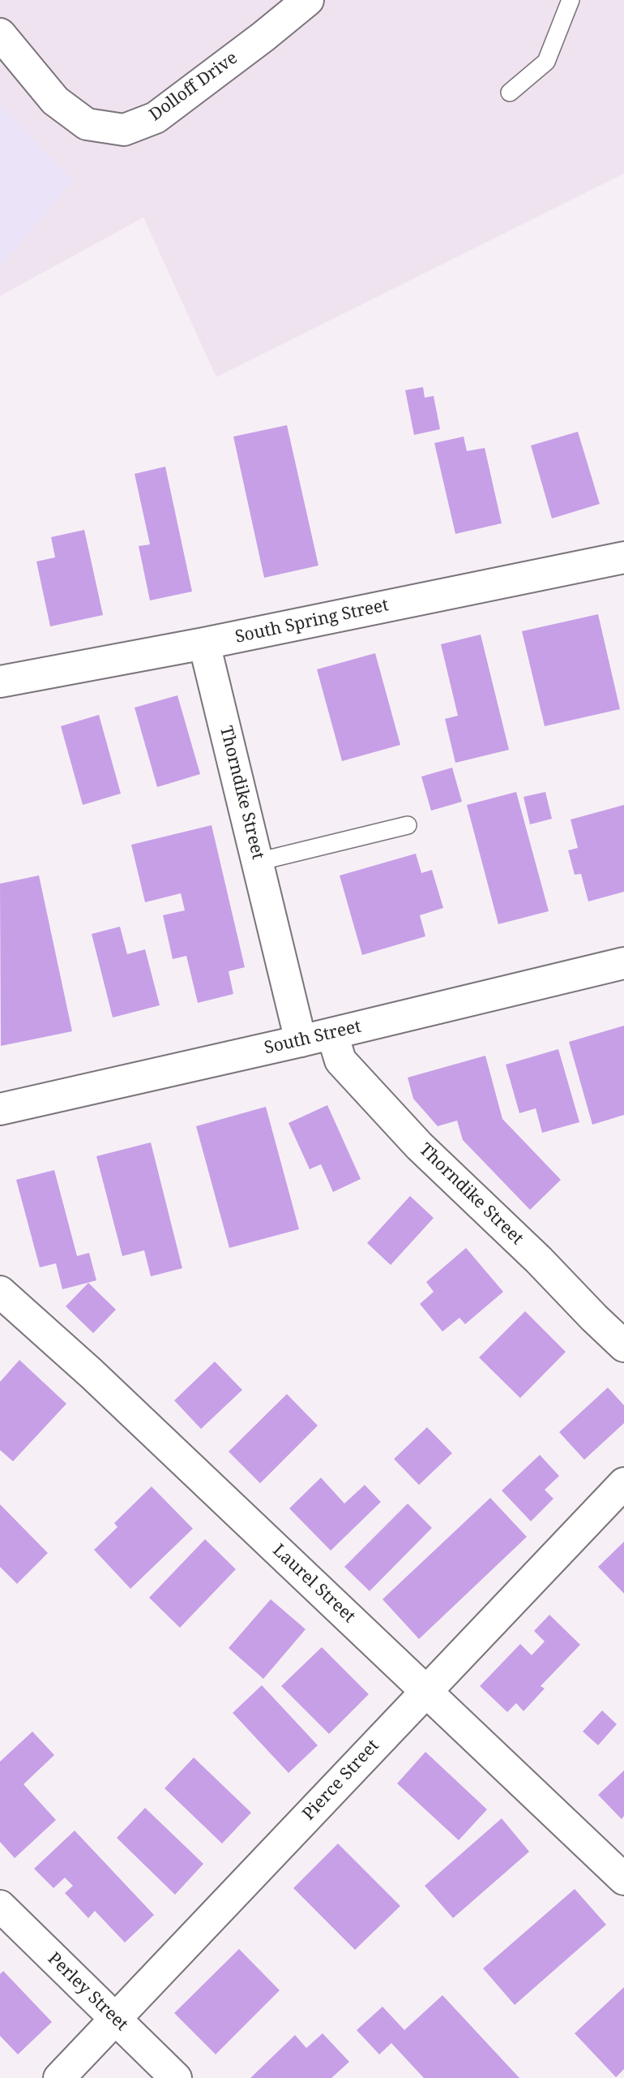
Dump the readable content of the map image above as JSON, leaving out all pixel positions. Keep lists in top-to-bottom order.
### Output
{
  "streets": {
    "street": [
      "Dolloff Drive",
      "South Spring Street",
      "Thorndike Street",
      "South Street",
      "Laurel Street",
      "Pierce Street",
      "Perley Street"
    ]
  },
  "crossings": [
    ["South Spring Street", "Thorndike Street"],
    ["Thorndike Street", "South Street"],
    ["Laurel Street", "Pierce Street"],
    ["Pierce Street", "Perley Street"]
  ]
}
